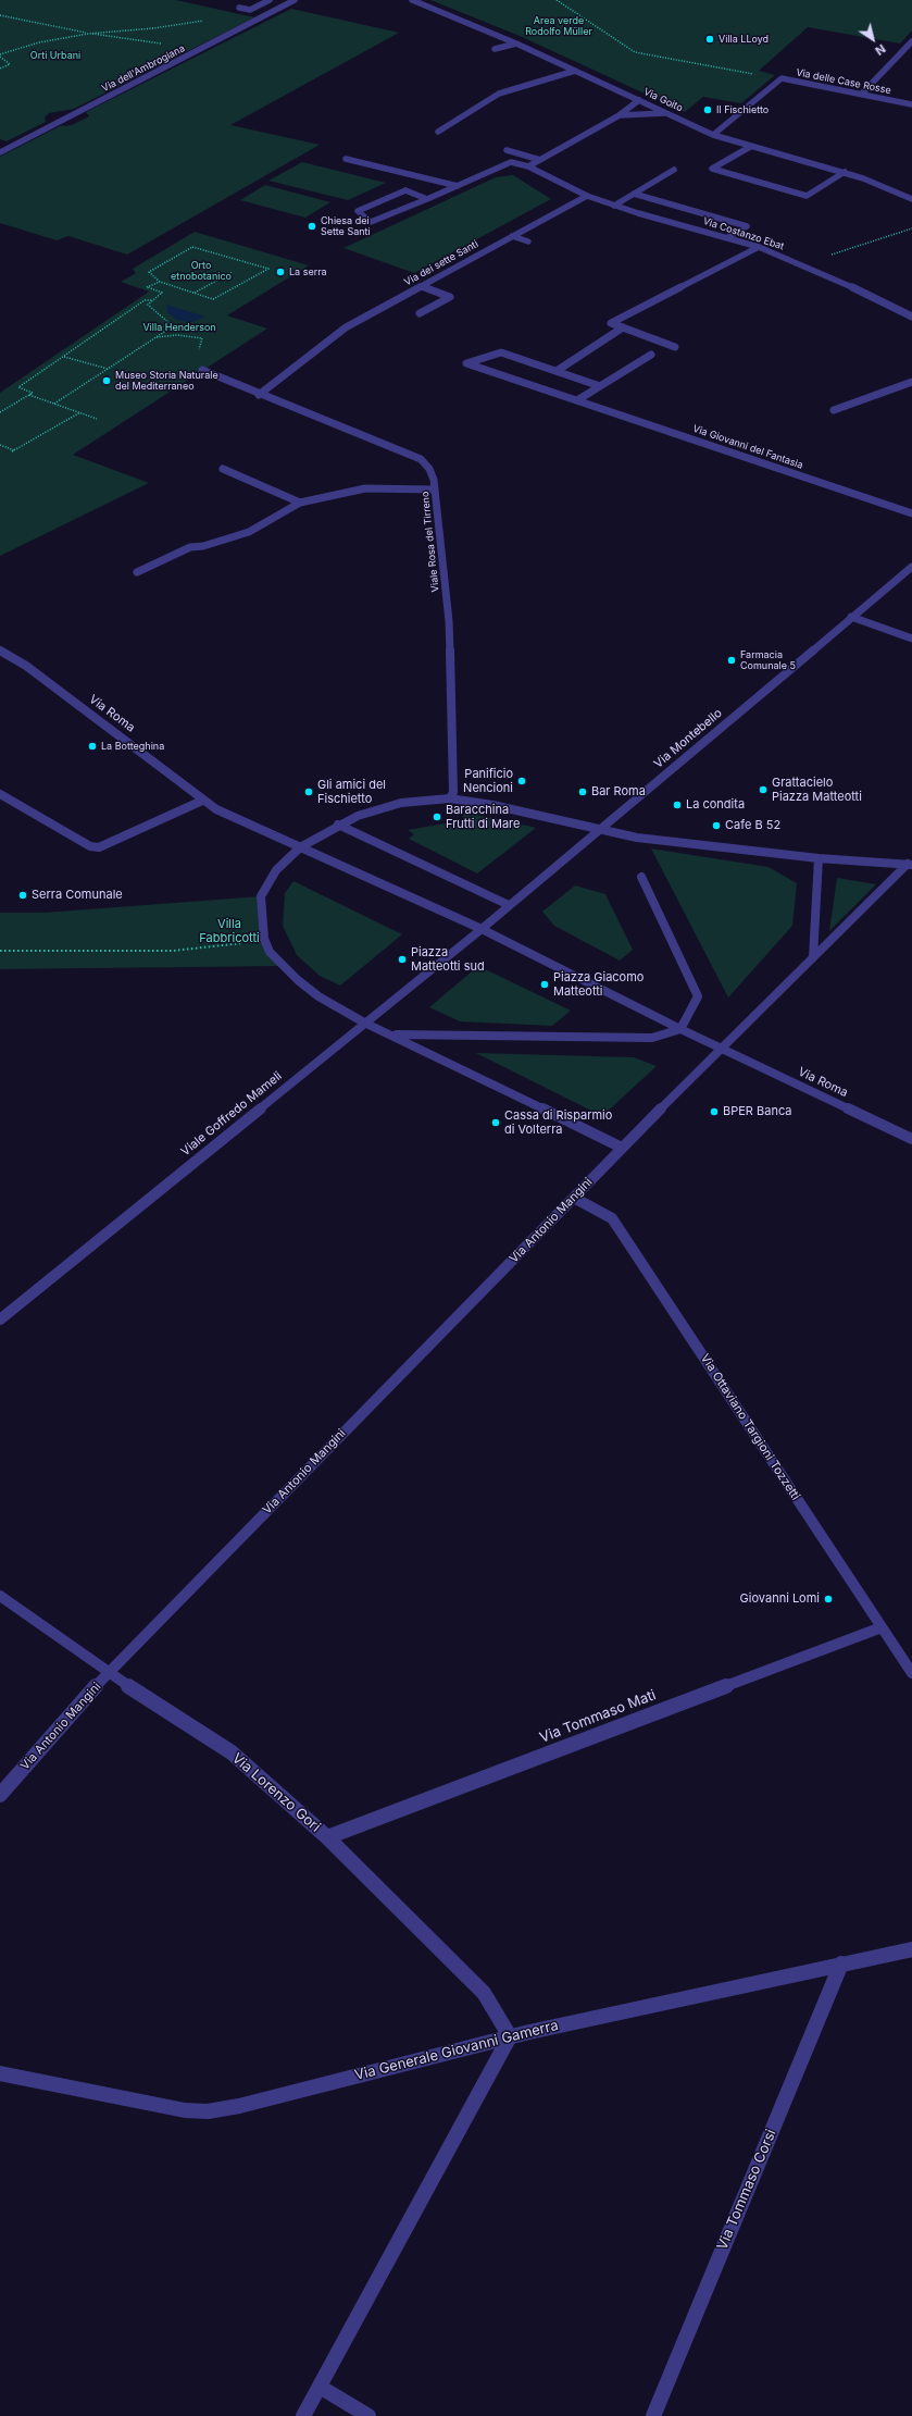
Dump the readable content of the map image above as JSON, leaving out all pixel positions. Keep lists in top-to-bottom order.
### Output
{
  "streets": {
    "street": [
      "Via dell'Ambrogiana",
      "Via delle Case Rosse",
      "Via Goito",
      "Via Costanzo Ebat",
      "Via dei sette Santi",
      "Via Giovanni del Fantasia",
      "Viale Rosa del Tirreno",
      "Via Roma",
      "Via Montebello",
      "Viale Goffredo Mameli",
      "Via Antonio Mangini",
      "Via Ottaviano Targioni Tozzetti",
      "Via Tommaso Mati",
      "Via Lorenzo Gori",
      "Via Generale Giovanni Gamerra",
      "Via Tommaso Corsi"
    ]
  },
  "crossings": [
    ["Via delle Case Rosse", "Via Goito"],
    ["Via Costanzo Ebat", "Via dei sette Santi"],
    ["Via dei sette Santi", "Viale Rosa del Tirreno"],
    ["Via Montebello", "Viale Goffredo Mameli"],
    ["Via Antonio Mangini", "Via Ottaviano Targioni Tozzetti"],
    ["Via Antonio Mangini", "Via Lorenzo Gori"],
    ["Via Ottaviano Targioni Tozzetti", "Via Tommaso Mati"],
    ["Via Tommaso Mati", "Via Lorenzo Gori"],
    ["Via Lorenzo Gori", "Via Generale Giovanni Gamerra"],
    ["Via Generale Giovanni Gamerra", "Via Tommaso Corsi"]
  ],
  "parks": [
    "Area verde Rodolfo Müller",
    "Orti Urbani",
    "Orto etnobotanico",
    "Villa Henderson",
    "Villa Fabbricotti"
  ],
  "places": [
    "Villa LLoyd",
    "Il Fischietto",
    "Chiesa dei Sette Santi",
    "La serra",
    "Museo Storia Naturale del Mediterraneo",
    "Farmacia Comunale 5",
    "La Botteghina",
    "Panificio Nencioni",
    "Grattacielo Piazza Matteotti",
    "Gli amici del Fischietto",
    "Bar Roma",
    "La condita",
    "Baracchina Frutti di Mare",
    "Cafe B 52",
    "Serra Comunale",
    "Piazza Matteotti sud",
    "Piazza Giacomo Matteotti",
    "BPER Banca",
    "Cassa di Risparmio di Volterra",
    "Giovanni Lomi"
  ],
  "north": "bottom right"
}
